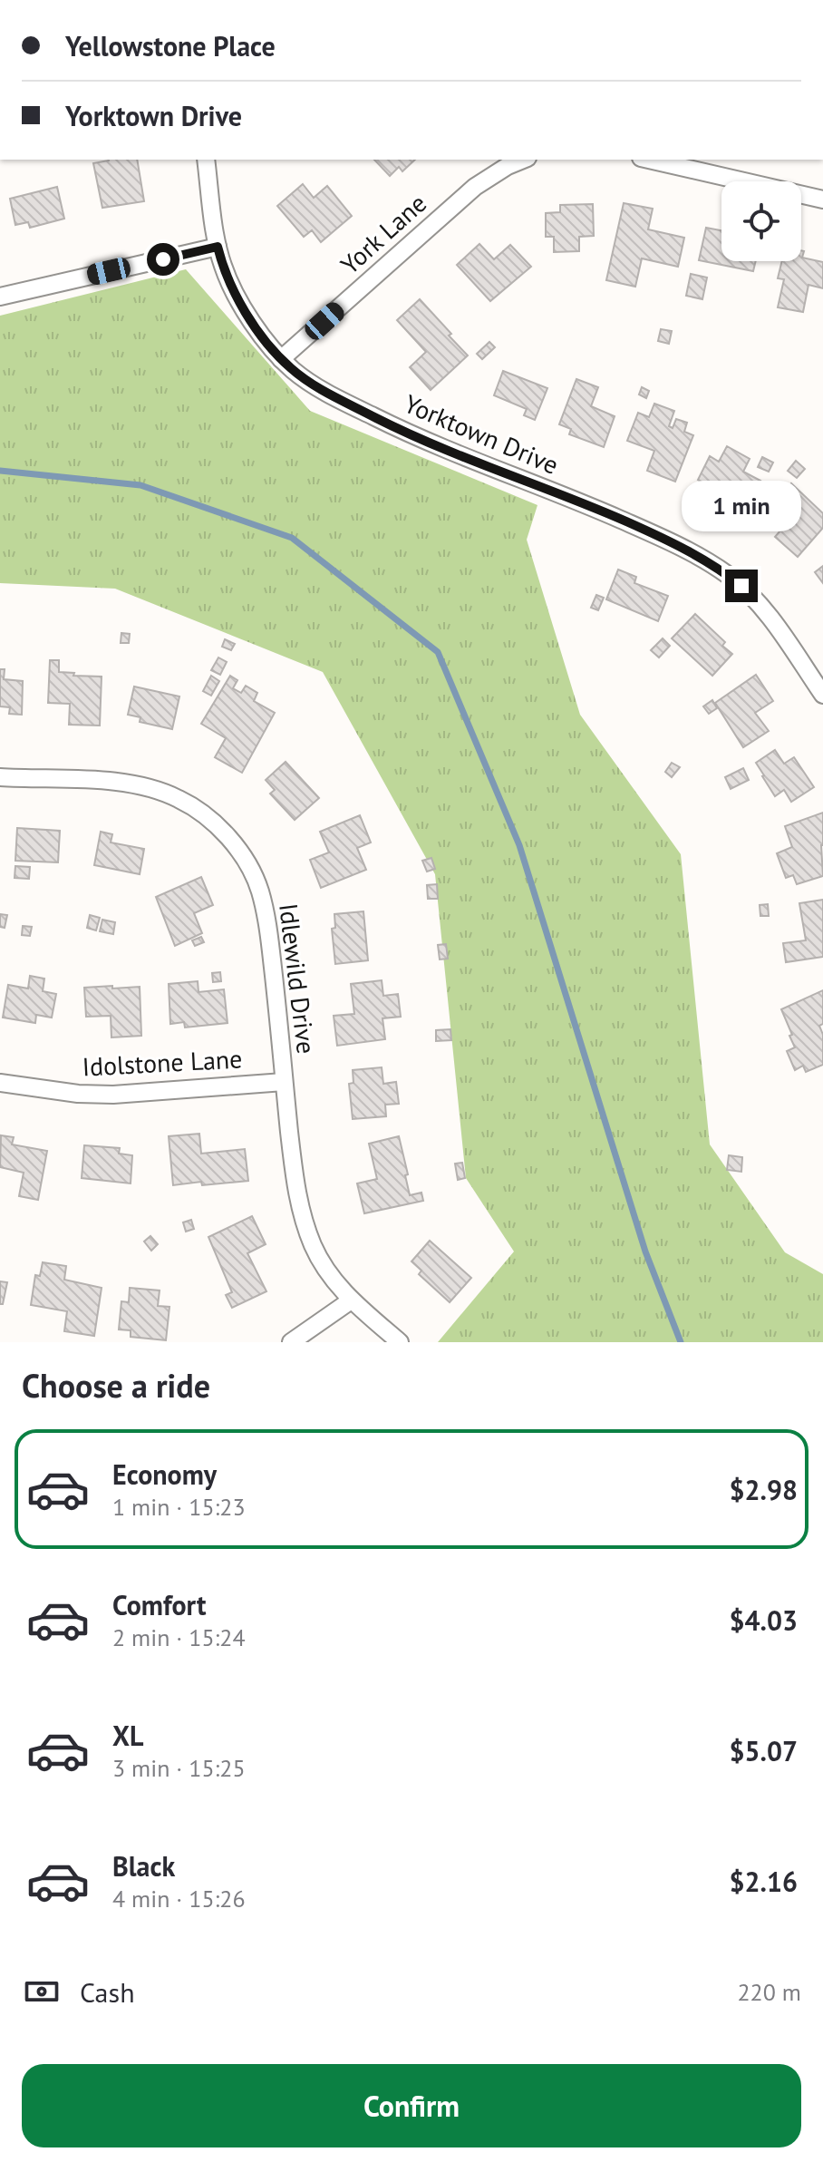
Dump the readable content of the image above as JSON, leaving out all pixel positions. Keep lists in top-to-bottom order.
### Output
{
  "streets": {
    "street": [
      "York Lane",
      "Yorktown Drive",
      "Idlewild Drive",
      "Idolstone Lane"
    ]
  },
  "crossings": [
    ["York Lane", "Yorktown Drive"],
    ["Idlewild Drive", "Idolstone Lane"]
  ],
  "page": {
    "banner": ["Yellowstone Place", "Yorktown Drive"],
    "bubble": "1 min",
    "heading": "Choose a ride",
    "list": [
      {
        "name": "Economy",
        "note": "1 min · 15:23",
        "value": "$2.98"
      },
      {
        "name": "Comfort",
        "note": "2 min · 15:24",
        "value": "$4.03"
      },
      {
        "name": "XL",
        "note": "3 min · 15:25",
        "value": "$5.07"
      },
      {
        "name": "Black",
        "note": "4 min · 15:26",
        "value": "$2.16"
      }
    ],
    "pay": ["Cash", "220 m"],
    "buttons": "Confirm"
  }
}
